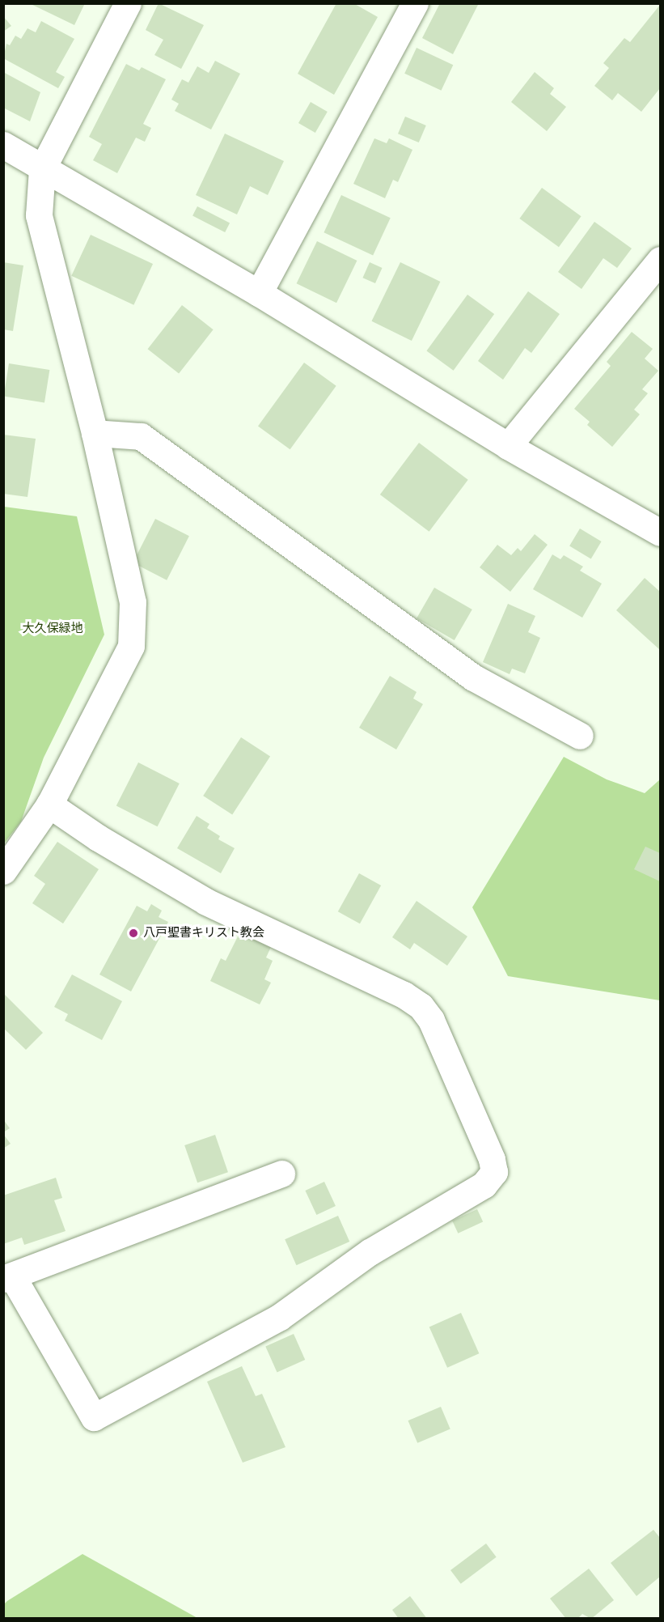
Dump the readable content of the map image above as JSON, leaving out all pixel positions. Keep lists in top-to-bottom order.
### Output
{
  "parks": ["大久保緑地"],
  "places": ["八戸聖書キリスト教会"]
}
